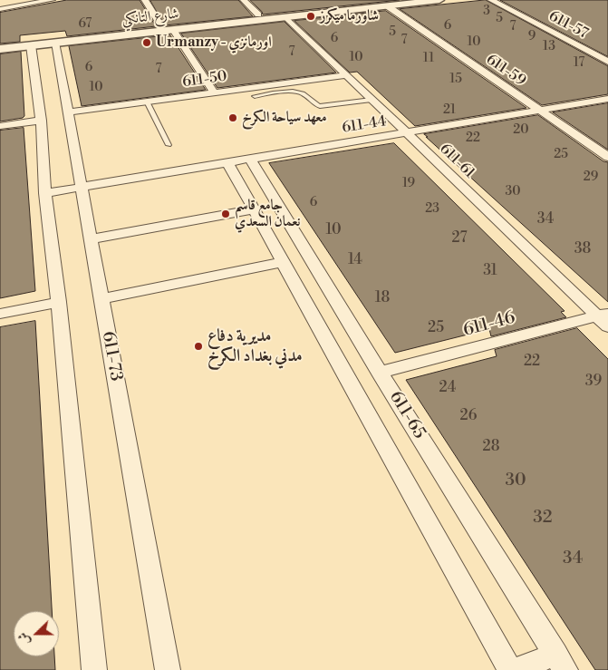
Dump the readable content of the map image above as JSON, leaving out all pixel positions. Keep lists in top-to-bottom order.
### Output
{
  "streets": {
    "street": [
      "شارع التانكي",
      "611-57",
      "611-59",
      "611-50",
      "611-44",
      "611-61",
      "611-46",
      "611-73",
      "611-65"
    ]
  },
  "crossings": [
    ["شارع التانكي", "611-59"],
    ["شارع التانكي", "611-61"],
    ["شارع التانكي", "611-73"],
    ["611-59", "611-44"],
    ["611-50", "611-61"],
    ["611-50", "611-73"],
    ["611-44", "611-61"],
    ["611-44", "611-73"],
    ["611-44", "611-65"],
    ["611-61", "611-46"],
    ["611-46", "611-65"]
  ],
  "places": [
    "شاورما ميكرز",
    "Urmanzy - اورمانزي",
    "معهد سياحة الكرخ",
    "جامع قاسم نعمان السعدي",
    "مديرية دفاع مدني بغداد الكرخ"
  ],
  "house_numbers": [
    "3",
    "5",
    "67",
    "6",
    "7",
    "5",
    "9",
    "6",
    "7",
    "10",
    "13",
    "7",
    "10",
    "11",
    "17",
    "6",
    "7",
    "15",
    "10",
    "21",
    "20",
    "22",
    "25",
    "29",
    "19",
    "30",
    "6",
    "23",
    "34",
    "10",
    "27",
    "38",
    "14",
    "31",
    "18",
    "25",
    "22",
    "39",
    "24",
    "26",
    "28",
    "30",
    "32",
    "34"
  ],
  "north": "left"
}
